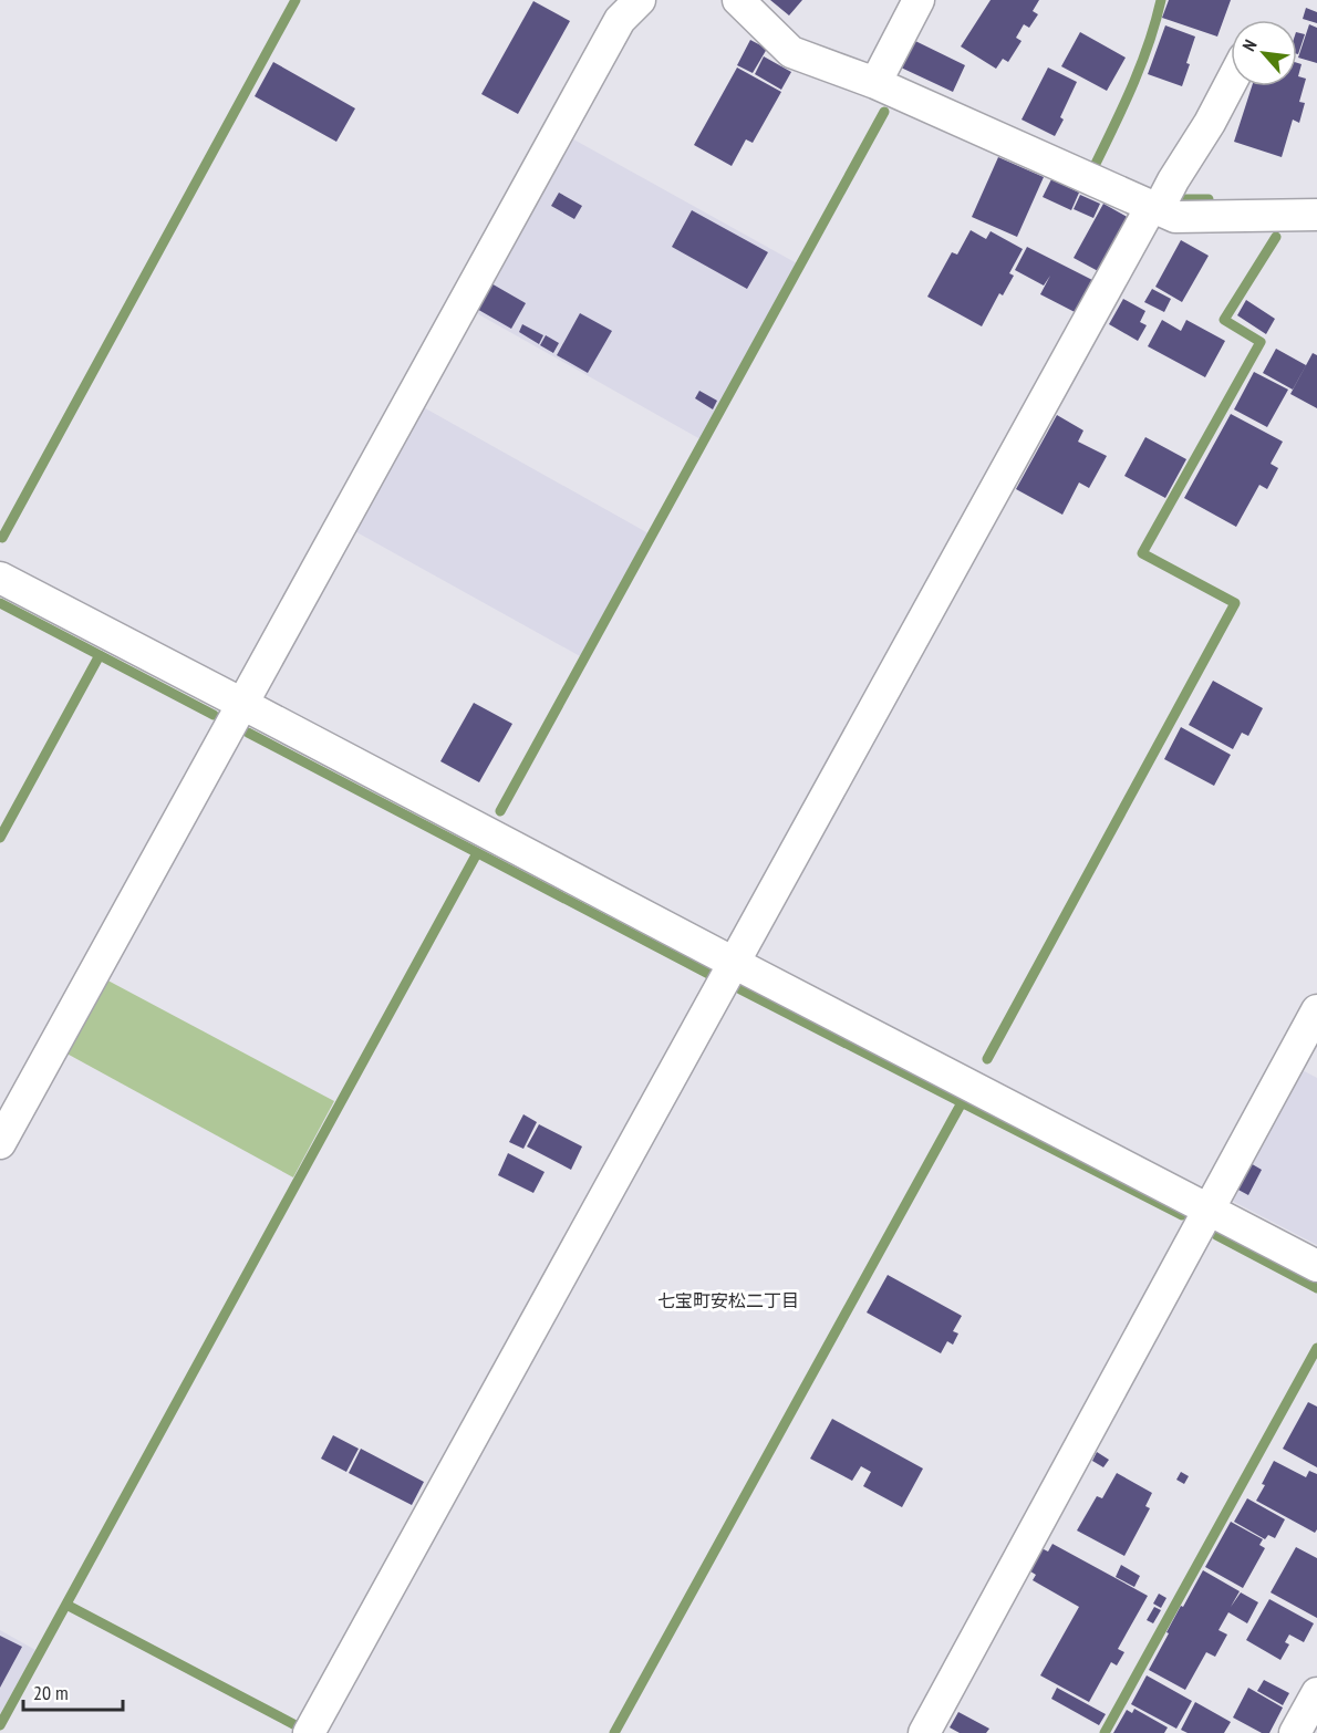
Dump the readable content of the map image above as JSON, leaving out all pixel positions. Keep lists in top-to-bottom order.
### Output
{
  "districts": ["七宝町安松二丁目"],
  "scale_bar": "20 m",
  "north": "top left"
}
